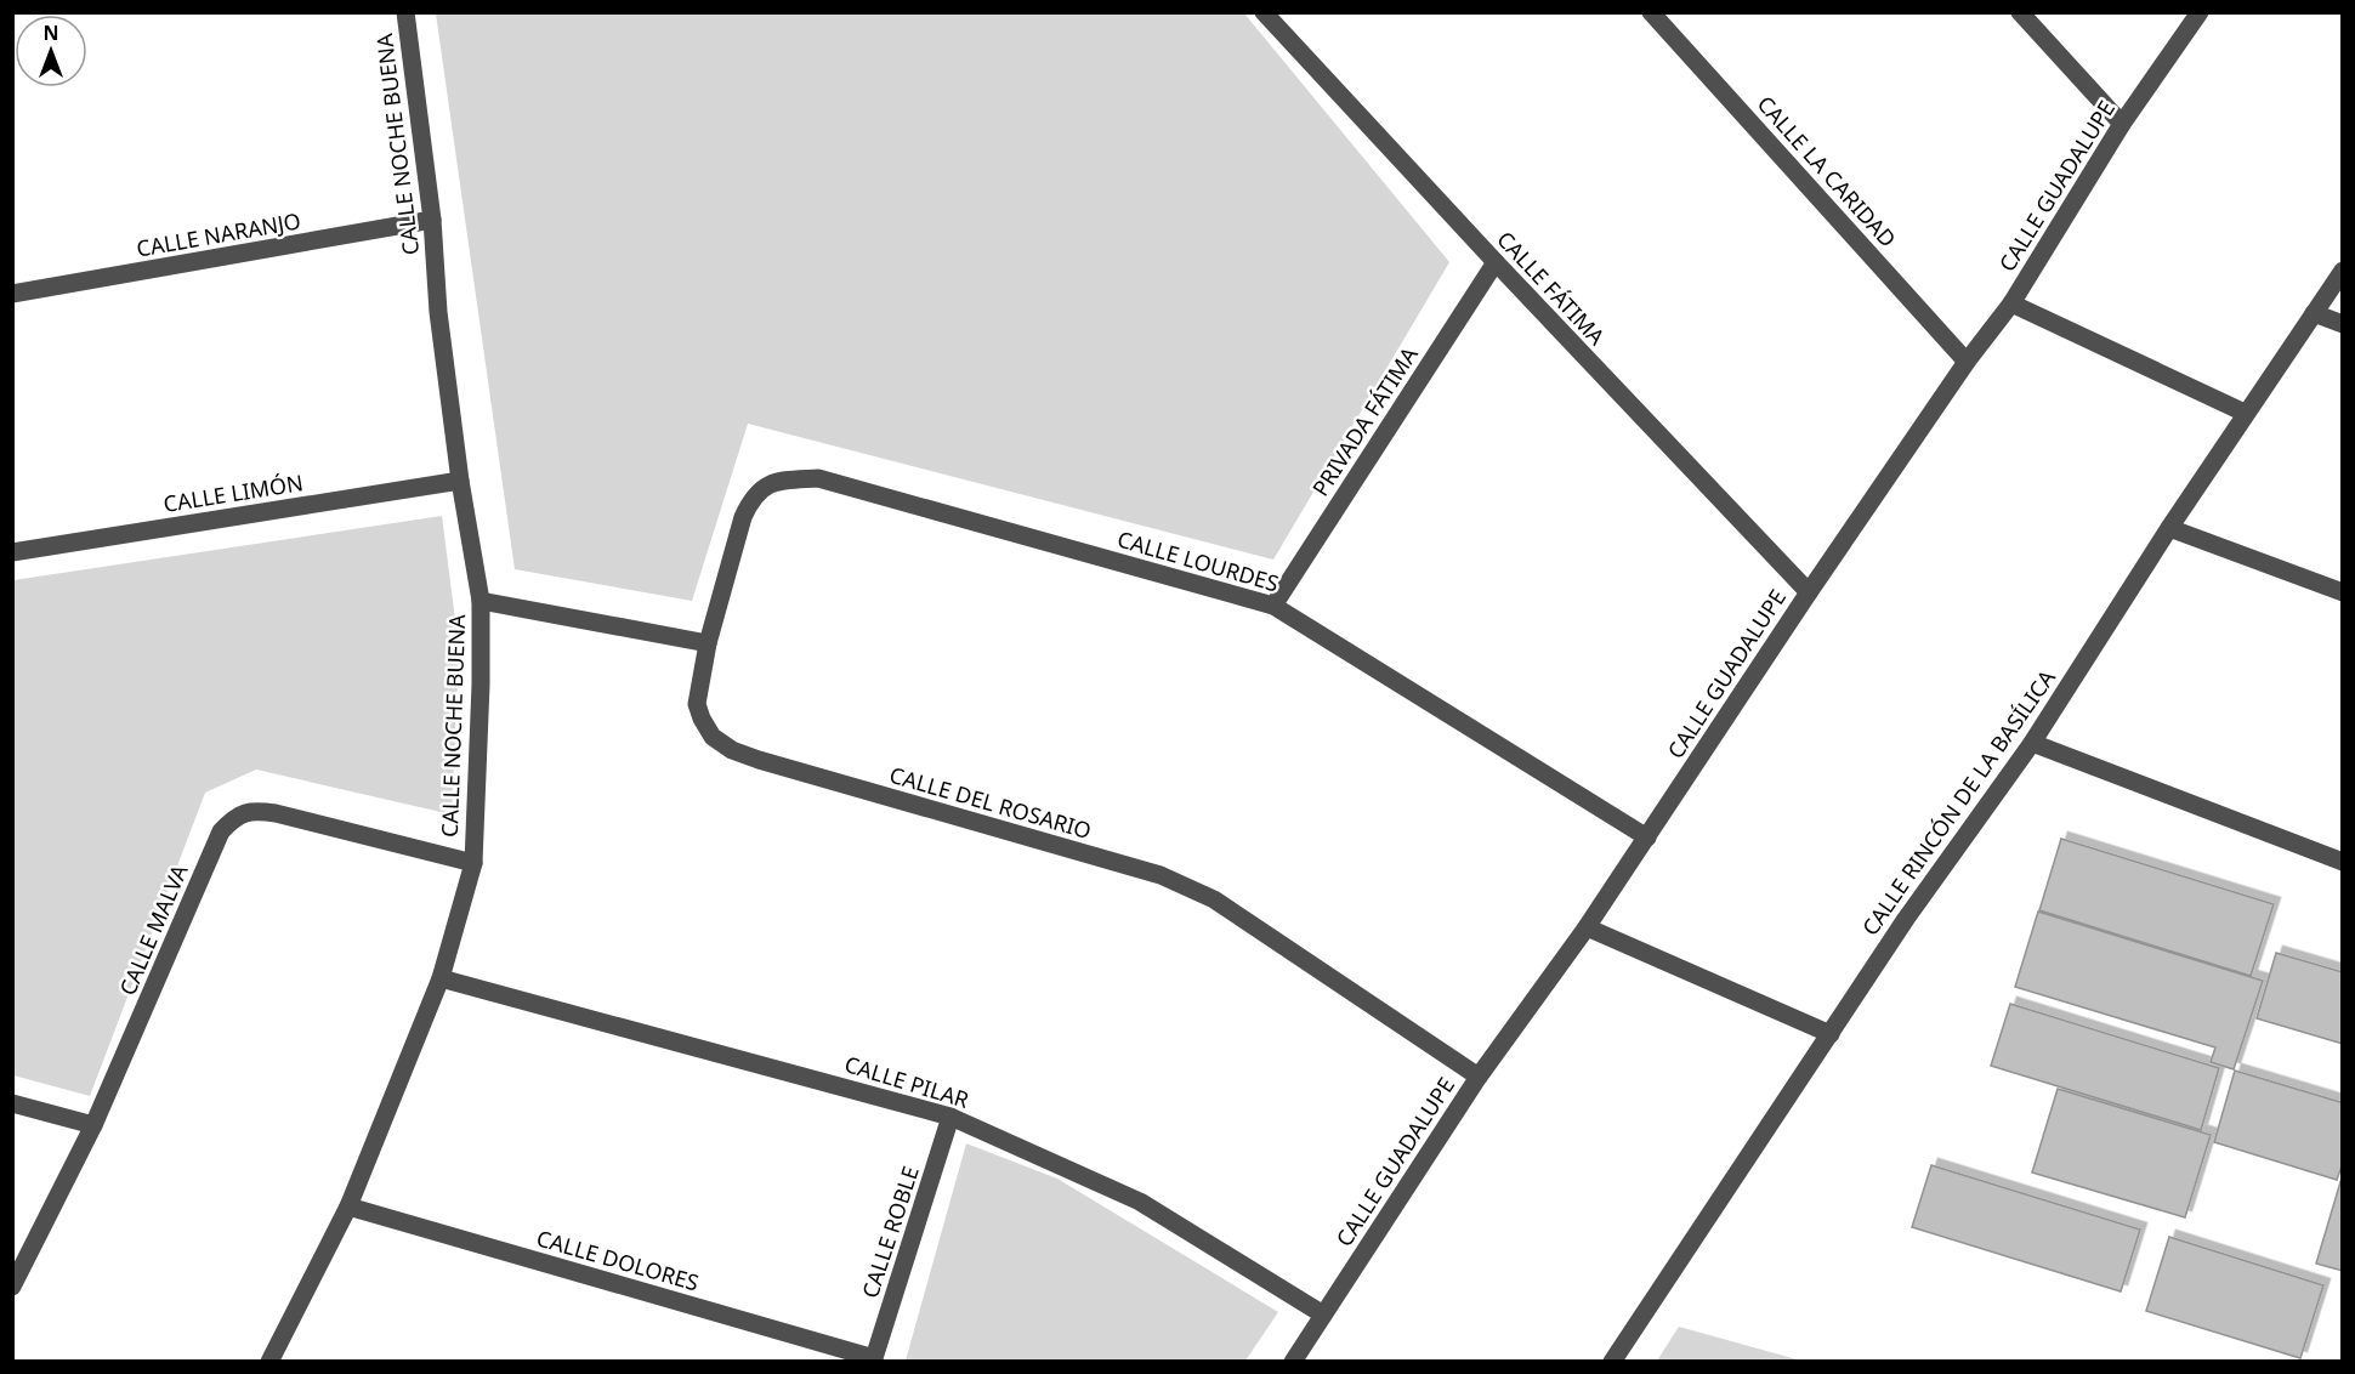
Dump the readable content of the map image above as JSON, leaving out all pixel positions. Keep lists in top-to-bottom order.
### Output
{
  "streets": {
    "street": [
      "CALLE NOCHE BUENA",
      "CALLE LA CARIDAD",
      "CALLE GUADALUPE",
      "CALLE NARANJO",
      "CALLE FÁTIMA",
      "PRIVADA FÁTIMA",
      "CALLE LIMÓN",
      "CALLE LOURDES",
      "CALLE DEL ROSARIO",
      "CALLE RINCÓN DE LA BASÍLICA",
      "CALLE MALVA",
      "CALLE PILAR",
      "CALLE ROBLE",
      "CALLE DOLORES"
    ]
  },
  "crossings": [
    ["CALLE NOCHE BUENA", "CALLE NARANJO"],
    ["CALLE NOCHE BUENA", "CALLE LIMÓN"],
    ["CALLE NOCHE BUENA", "CALLE MALVA"],
    ["CALLE NOCHE BUENA", "CALLE PILAR"],
    ["CALLE NOCHE BUENA", "CALLE DOLORES"],
    ["CALLE LA CARIDAD", "CALLE GUADALUPE"],
    ["CALLE GUADALUPE", "CALLE FÁTIMA"],
    ["CALLE GUADALUPE", "CALLE LOURDES"],
    ["CALLE GUADALUPE", "CALLE DEL ROSARIO"],
    ["CALLE GUADALUPE", "CALLE PILAR"],
    ["CALLE FÁTIMA", "PRIVADA FÁTIMA"],
    ["PRIVADA FÁTIMA", "CALLE LOURDES"],
    ["CALLE LOURDES", "CALLE DEL ROSARIO"],
    ["CALLE PILAR", "CALLE ROBLE"],
    ["CALLE ROBLE", "CALLE DOLORES"]
  ],
  "north": "top"
}
